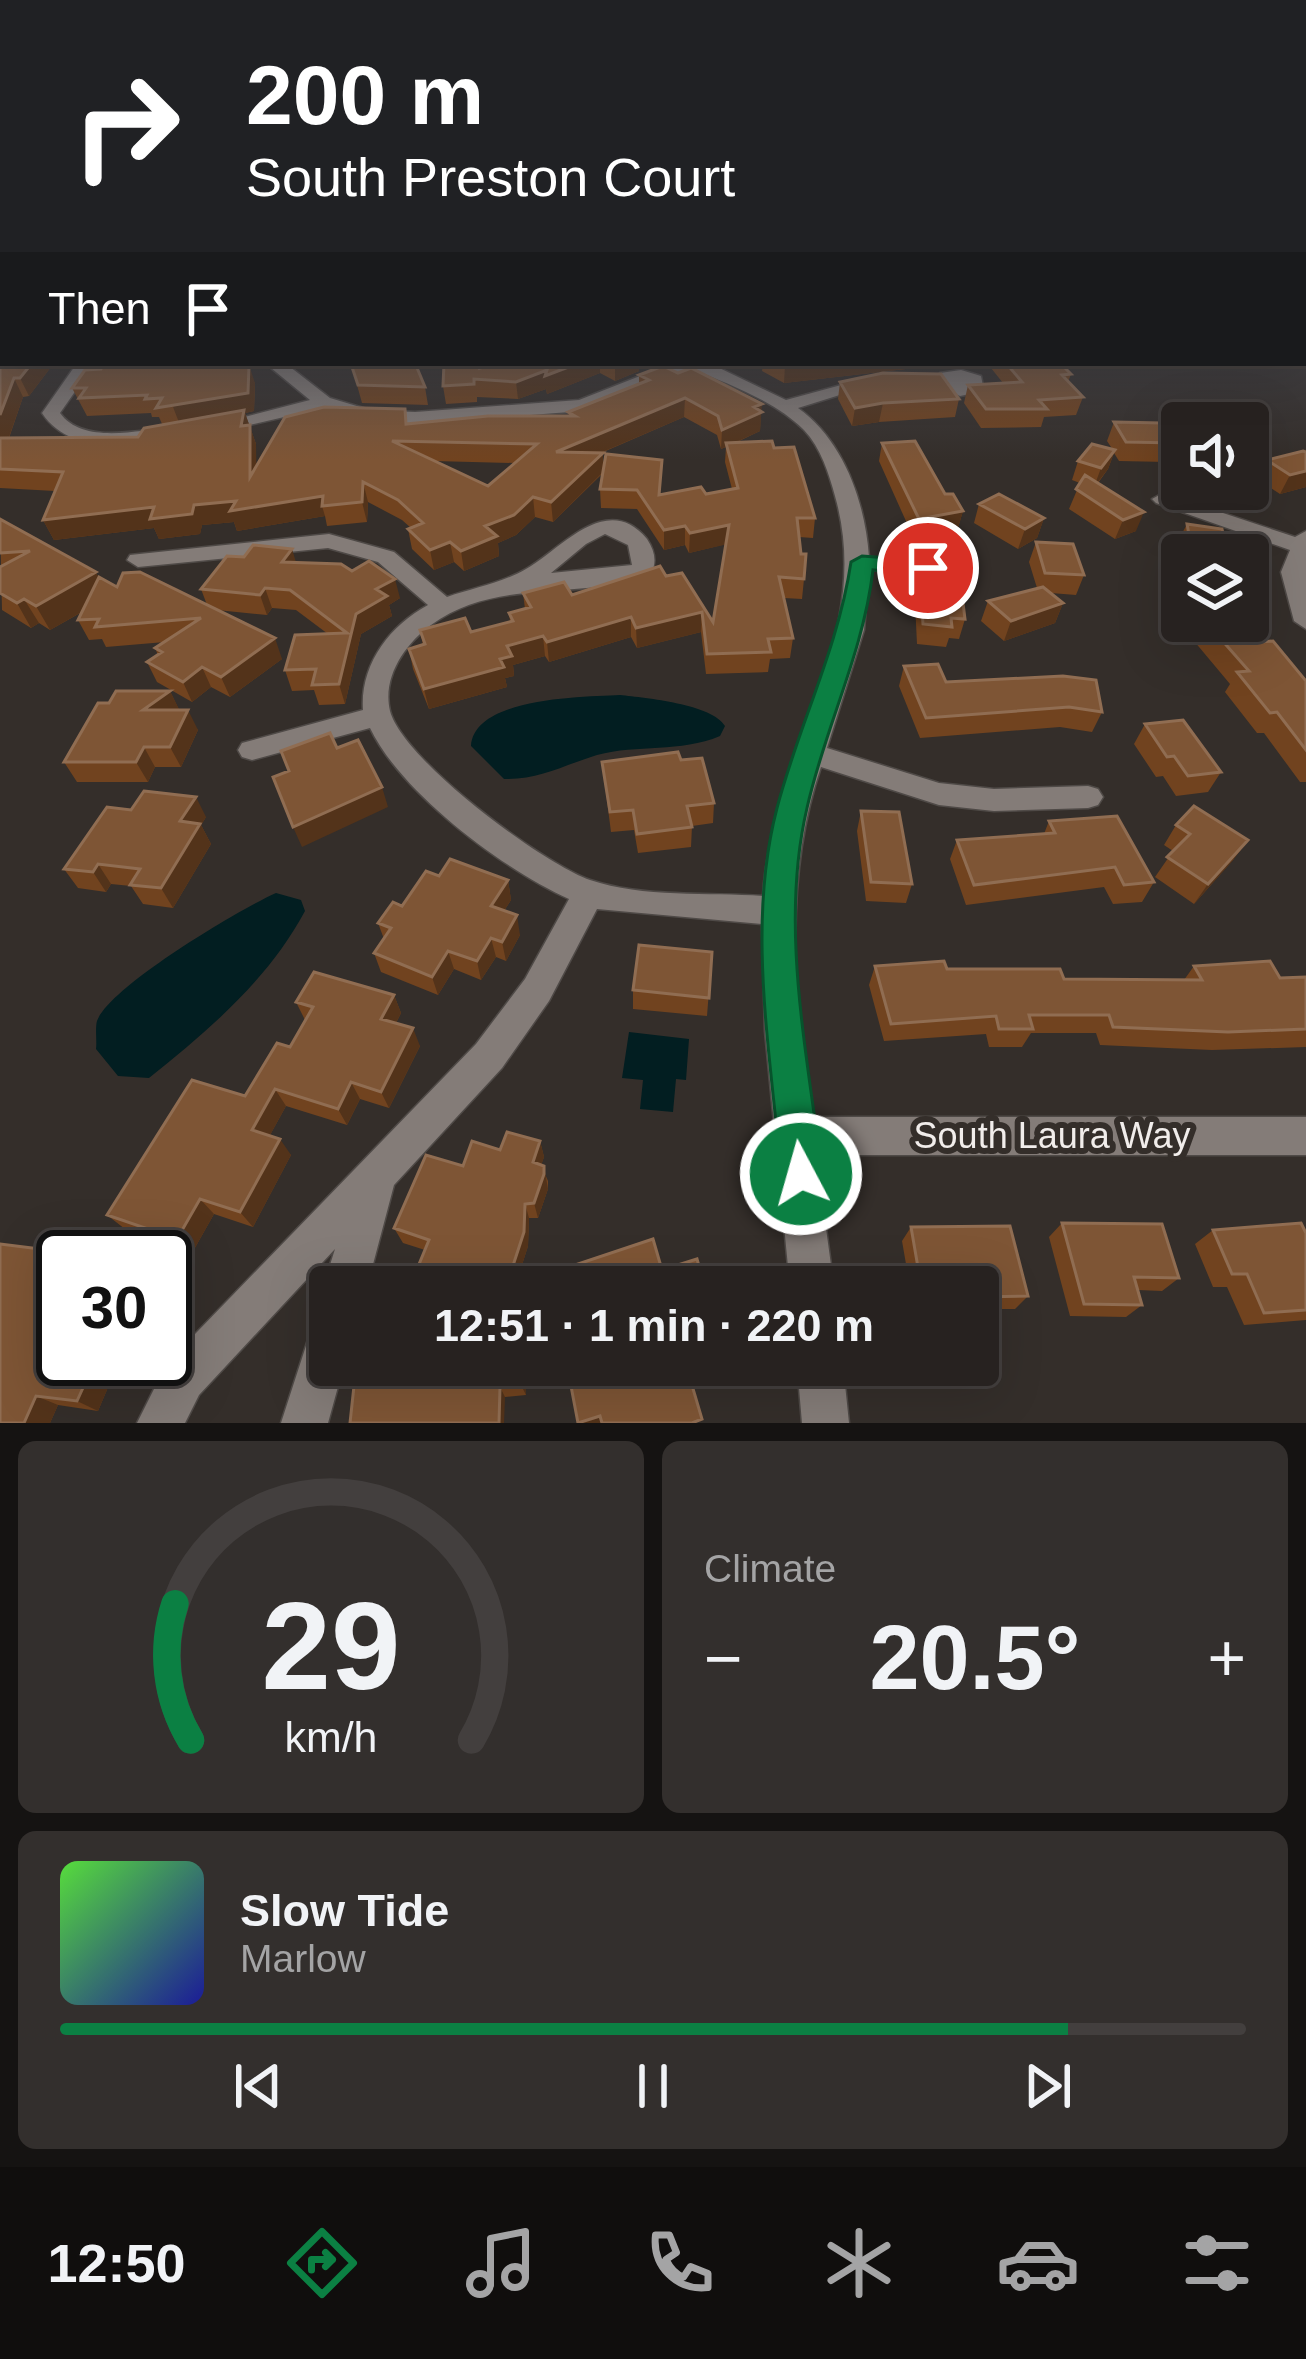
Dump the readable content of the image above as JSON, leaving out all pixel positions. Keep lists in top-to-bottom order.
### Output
{
  "streets": {
    "street": ["South Laura Way"]
  },
  "page": {
    "turn": ["200 m", "South Preston Court"],
    "then": "Then",
    "limit": "30",
    "trip": "12:51 · 1 min · 220 m",
    "tile": "Climate",
    "heat": ["−", "20.5°", "+"],
    "song": ["Slow Tide", "Marlow"],
    "tabs": "12:50",
    "gauge": ["29", "km/h"]
  }
}
